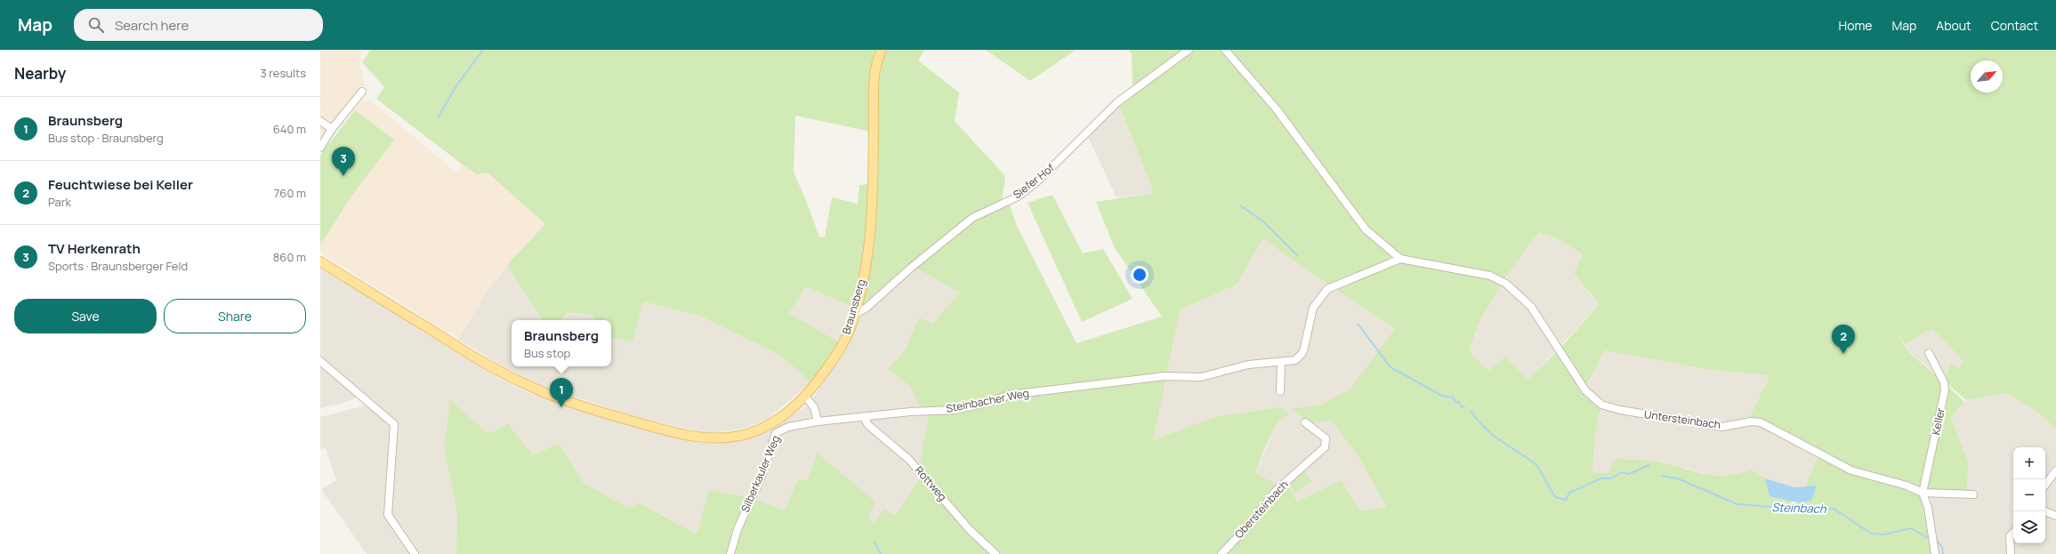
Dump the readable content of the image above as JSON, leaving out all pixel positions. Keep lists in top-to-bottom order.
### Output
{
  "streets": {
    "main road": ["Braunsberg"],
    "street": [
      "Siefer Hof",
      "Steinbacher Weg",
      "Untersteinbach",
      "Keller",
      "Silberkauler Weg",
      "Rottweg",
      "Obersteinbach"
    ]
  },
  "crossings": [
    ["Siefer Hof", "Braunsberg"],
    ["Steinbacher Weg", "Silberkauler Weg"],
    ["Steinbacher Weg", "Rottweg"],
    ["Untersteinbach", "Keller"]
  ],
  "water": ["Steinbach"],
  "north": "top right",
  "page": {
    "header": "Map",
    "search": "Search here",
    "nav": [
      "Home",
      "Map",
      "About",
      "Contact"
    ],
    "heading": ["Nearby", "3 results"],
    "list": [
      {
        "mark": "1",
        "name": "Braunsberg",
        "note": "Bus stop · Braunsberg",
        "value": "640 m"
      },
      {
        "mark": "2",
        "name": "Feuchtwiese bei Keller",
        "note": "Park",
        "value": "760 m"
      },
      {
        "mark": "3",
        "name": "TV Herkenrath",
        "note": "Sports · Braunsberger Feld",
        "value": "860 m"
      }
    ],
    "pins": ["3", "2", "1"],
    "buttons": ["Save", "Share"],
    "popup": ["Braunsberg", "Bus stop"],
    "map_buttons": ["+", "−"]
  }
}
